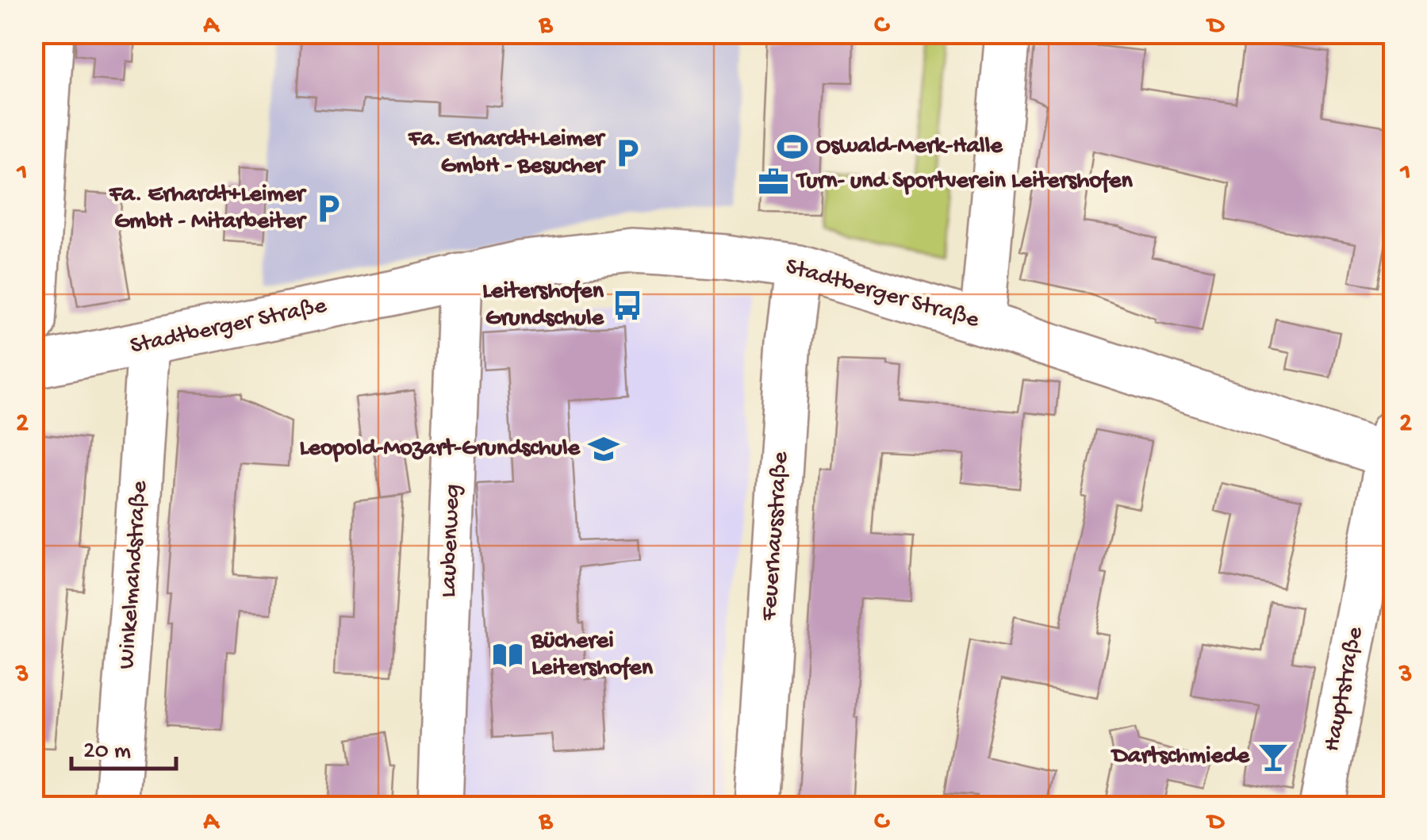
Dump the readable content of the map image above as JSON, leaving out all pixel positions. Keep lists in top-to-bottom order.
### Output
{
  "streets": {
    "street": [
      "Stadtberger Straße",
      "Feuerhausstraße",
      "Laubenweg",
      "Winkelmahdstraße",
      "Hauptstraße"
    ]
  },
  "crossings": [
    ["Stadtberger Straße", "Feuerhausstraße"],
    ["Stadtberger Straße", "Laubenweg"],
    ["Stadtberger Straße", "Winkelmahdstraße"],
    ["Stadtberger Straße", "Hauptstraße"]
  ],
  "places": {
    "sports": ["Oswald-Merk-Halle"],
    "parking": ["Fa. Erhardt+Leimer GmbH - Besucher", "Fa. Erhardt+Leimer GmbH - Mitarbeiter"],
    "office": ["Turn- und Sportverein Leitershofen"],
    "bus stop": ["Leitershofen Grundschule"],
    "school or university": ["Leopold-Mozart-Grundschule"],
    "library": ["Bücherei Leitershofen"],
    "bar": ["Dartschmiede"]
  },
  "scale_bar": "20 m",
  "grid": {
    "columns": [
      "A",
      "B",
      "C",
      "D"
    ],
    "rows": ["1", "2", "3"]
  }
}
